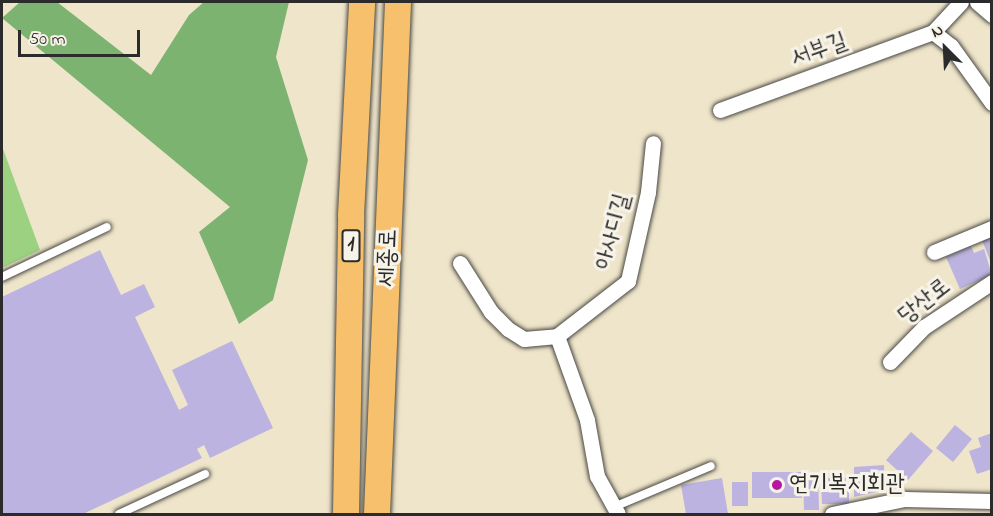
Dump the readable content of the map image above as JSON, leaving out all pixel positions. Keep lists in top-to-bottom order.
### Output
{
  "streets": {
    "highway": ["1", "세종로"],
    "street": ["서부길", "아사디길", "당산로"]
  },
  "places": ["연기복지회관"],
  "scale_bar": "50 m",
  "north": "top left"
}
